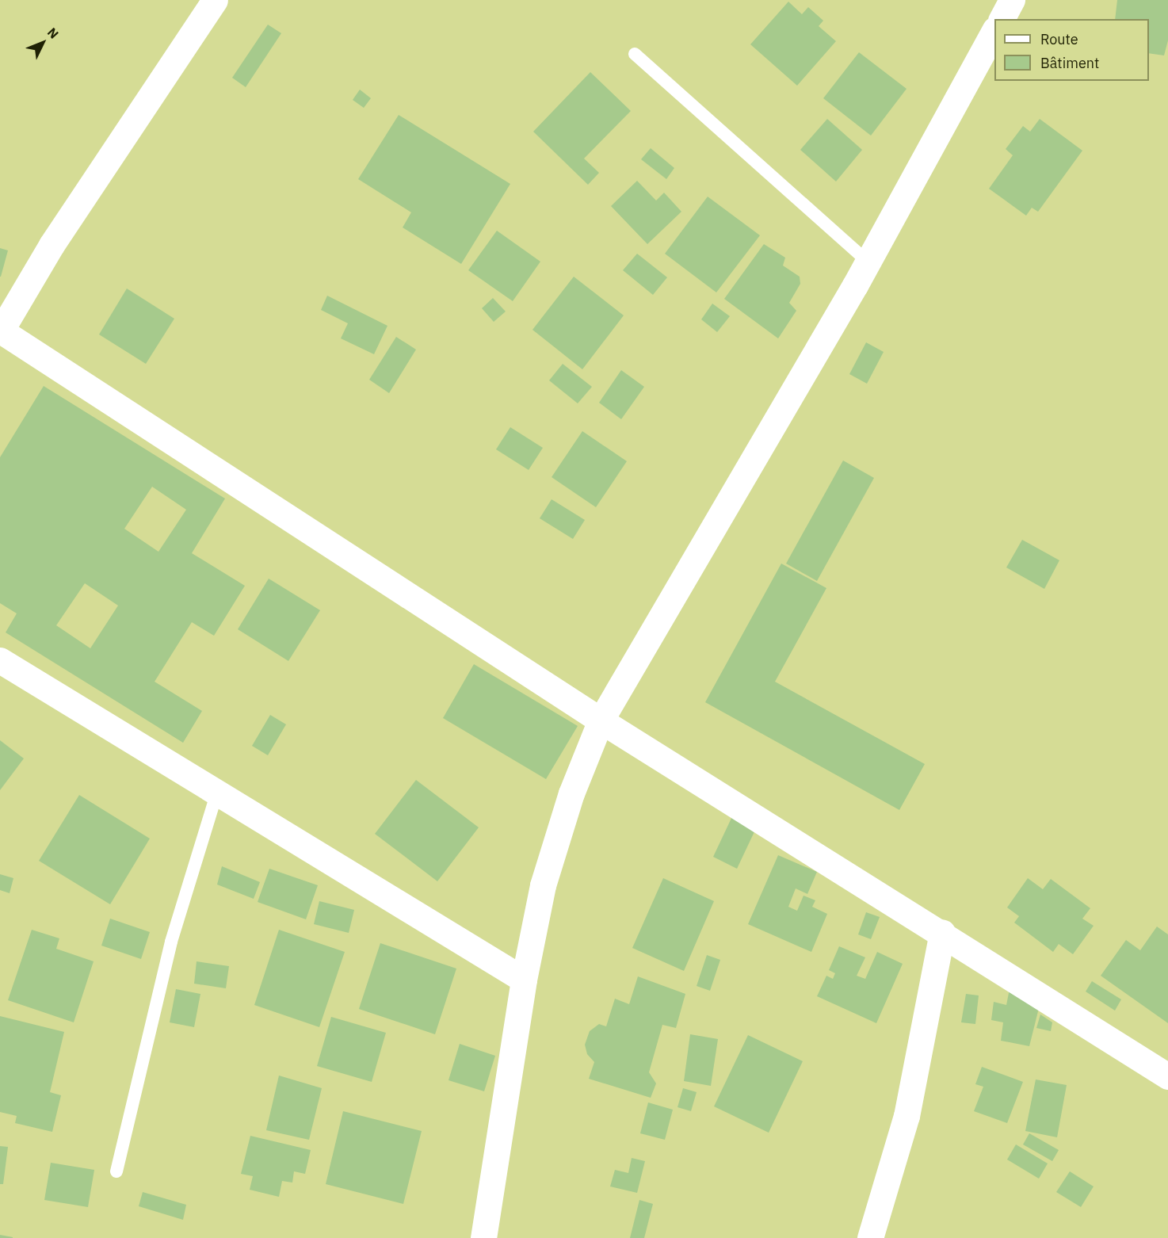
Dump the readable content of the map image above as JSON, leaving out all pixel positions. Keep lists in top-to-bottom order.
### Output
{
  "legend": ["Route", "Bâtiment"],
  "north": "top right"
}
